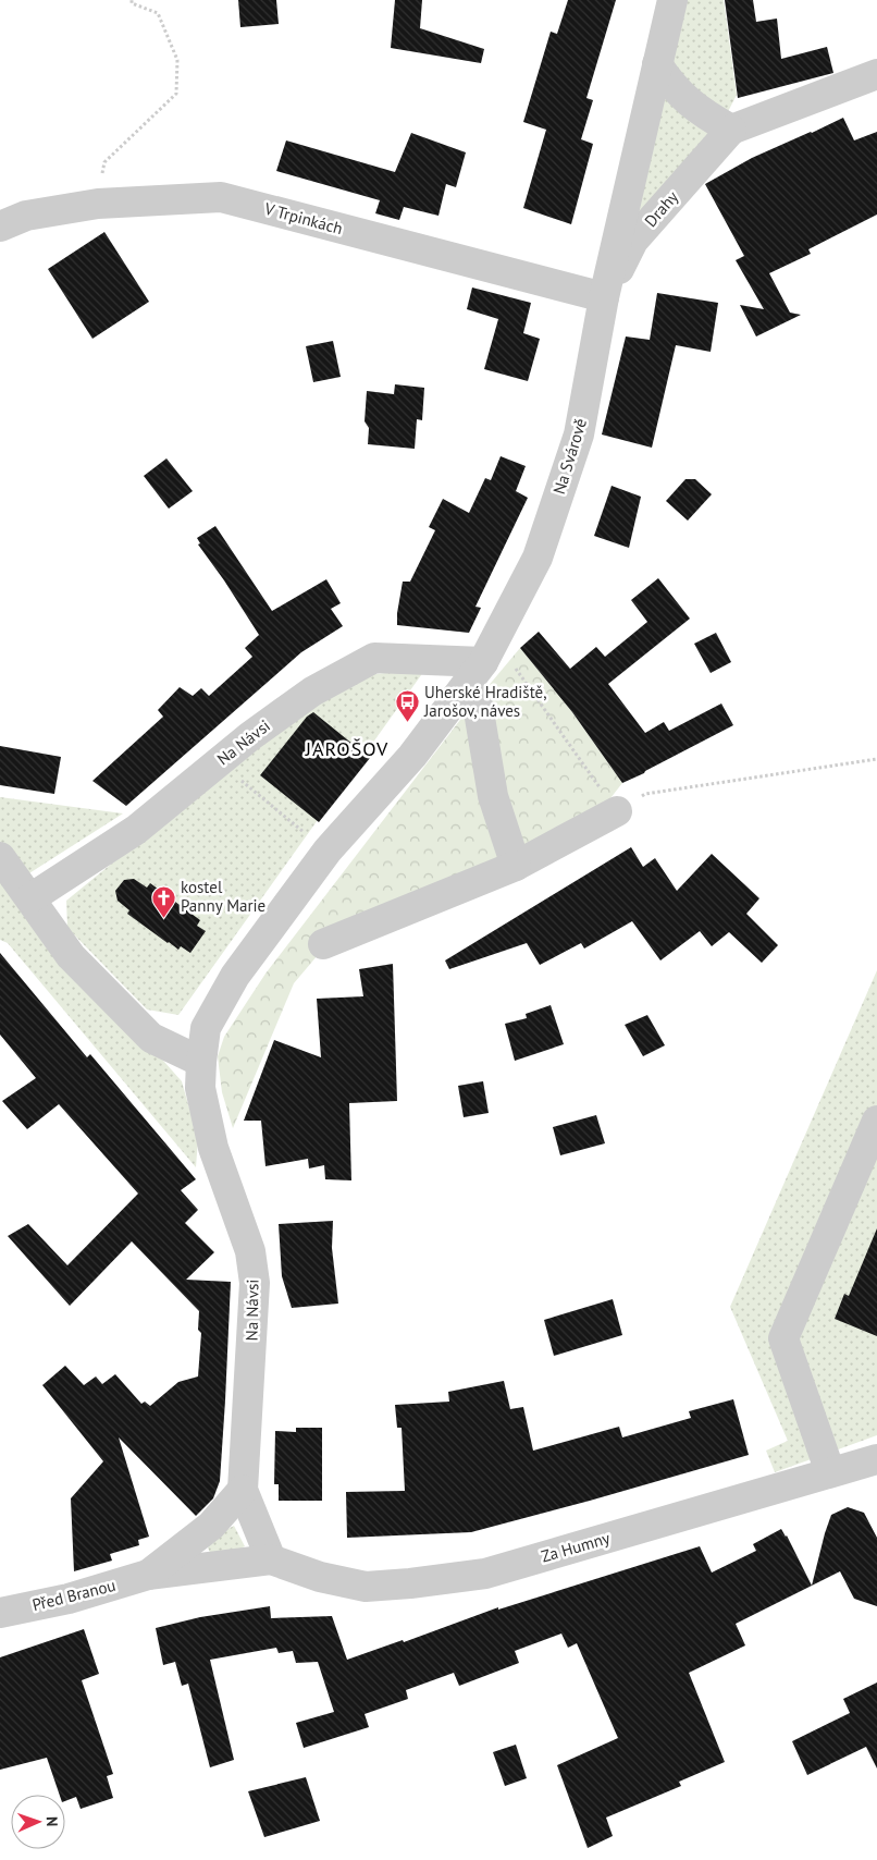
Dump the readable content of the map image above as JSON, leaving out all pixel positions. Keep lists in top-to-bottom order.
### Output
{
  "streets": {
    "street": [
      "Drahy",
      "V Trpinkách",
      "Na Svárově",
      "Na Návsi",
      "Za Humny",
      "Před Branou"
    ]
  },
  "crossings": [
    ["Drahy", "V Trpinkách"],
    ["Drahy", "Na Svárově"],
    ["V Trpinkách", "Na Svárově"],
    ["Na Svárově", "Na Návsi"],
    ["Na Návsi", "Za Humny"],
    ["Na Návsi", "Před Branou"],
    ["Za Humny", "Před Branou"]
  ],
  "districts": ["JAROŠOV"],
  "places": {
    "bus stop": ["Uherské Hradiště, Jarošov, náves"],
    "church": ["kostel Panny Marie"]
  },
  "north": "right"
}
